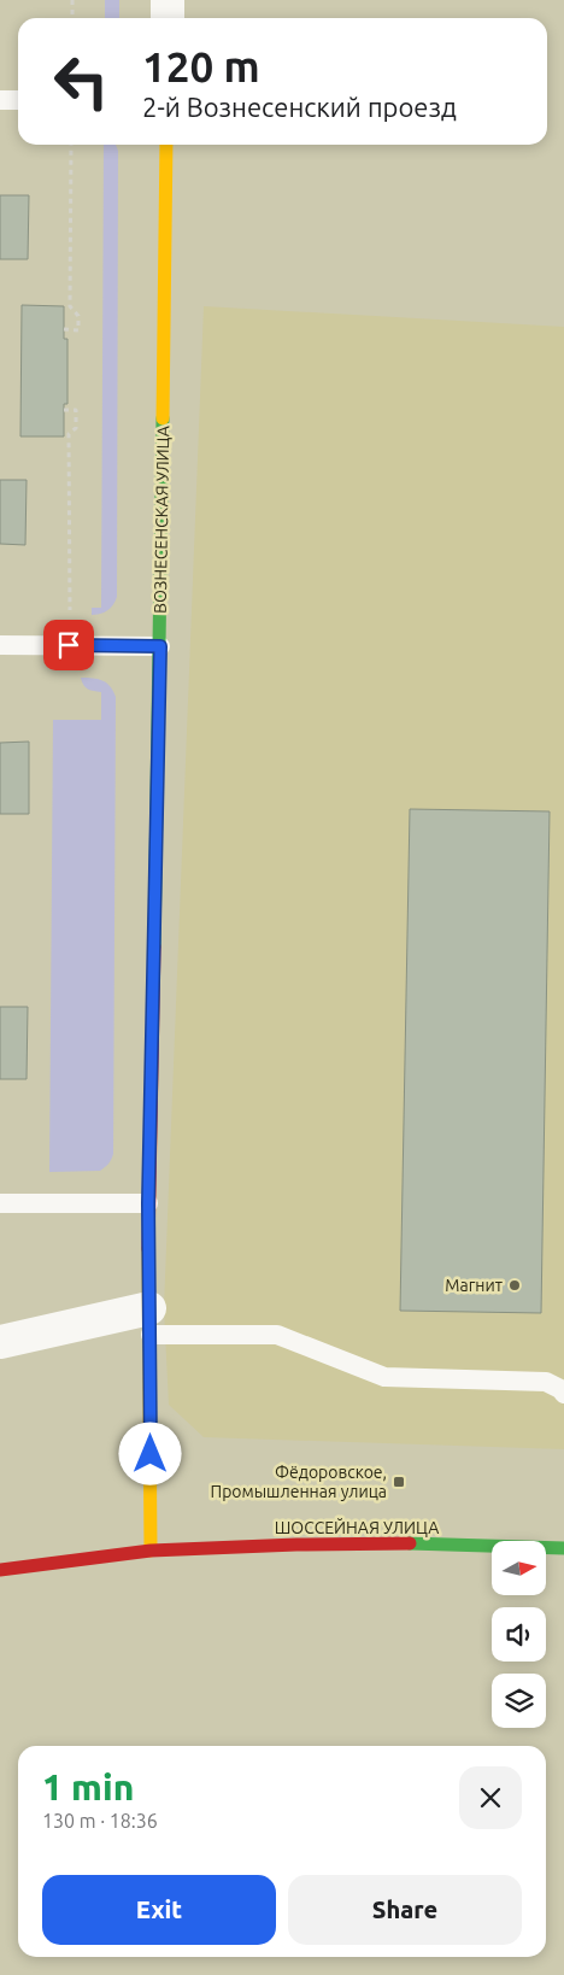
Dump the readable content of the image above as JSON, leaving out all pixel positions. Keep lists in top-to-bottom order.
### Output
{
  "streets": {
    "street": ["ВОЗНЕСЕНСКАЯ УЛИЦА", "ШОССЕЙНАЯ УЛИЦА"]
  },
  "crossings": [
    ["ВОЗНЕСЕНСКАЯ УЛИЦА", "ШОССЕЙНАЯ УЛИЦА"]
  ],
  "places": {
    "other": ["Магнит"],
    "transit": ["Фёдоровское, Промышленная улица"]
  },
  "north": "right",
  "page": {
    "turn": ["120 m", "2-й Вознесенский проезд"],
    "heading": ["1 min", "130 m · 18:36"],
    "buttons": ["Exit", "Share"]
  }
}
